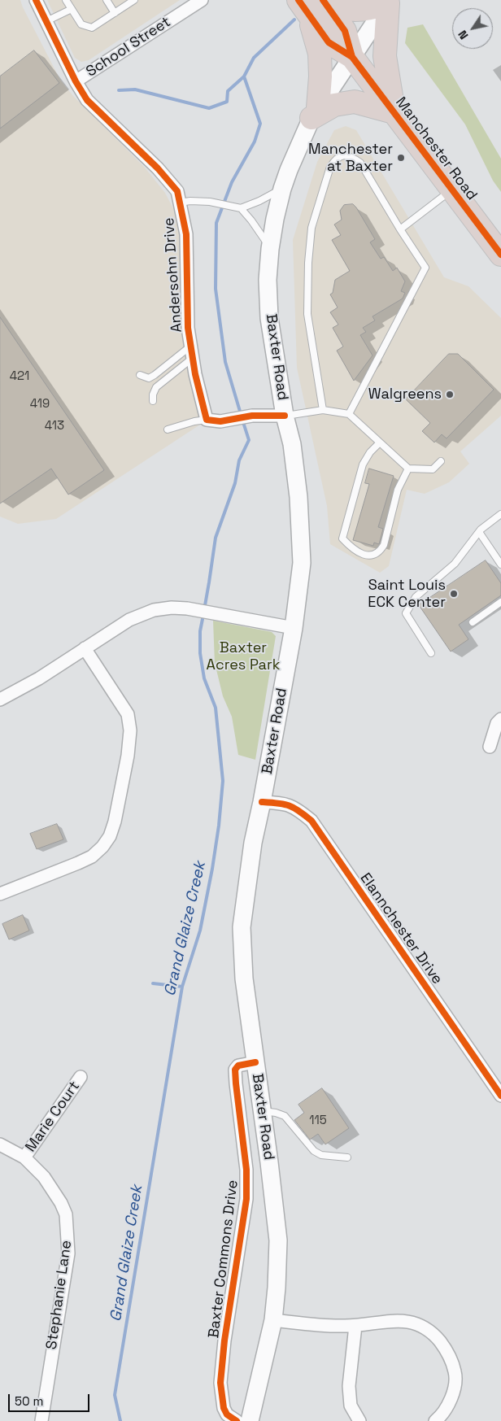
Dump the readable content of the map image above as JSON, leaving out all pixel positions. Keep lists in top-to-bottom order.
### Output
{
  "streets": {
    "highway": ["Manchester Road"],
    "main road": ["Baxter Road"],
    "street": [
      "School Street",
      "Andersohn Drive",
      "Elannchester Drive",
      "Marie Court",
      "Baxter Commons Drive",
      "Stephanie Lane"
    ]
  },
  "crossings": [
    ["School Street", "Andersohn Drive"],
    ["Manchester Road", "Baxter Road"],
    ["Baxter Road", "Elannchester Drive"],
    ["Baxter Road", "Baxter Commons Drive"],
    ["Marie Court", "Stephanie Lane"]
  ],
  "water": ["Grand Glaize Creek"],
  "parks": ["Baxter Acres Park"],
  "places": ["Manchester at Baxter", "Walgreens", "Saint Louis ECK Center"],
  "house_numbers": [
    "421",
    "419",
    "413",
    "115"
  ],
  "scale_bar": "50 m",
  "north": "bottom left"
}
